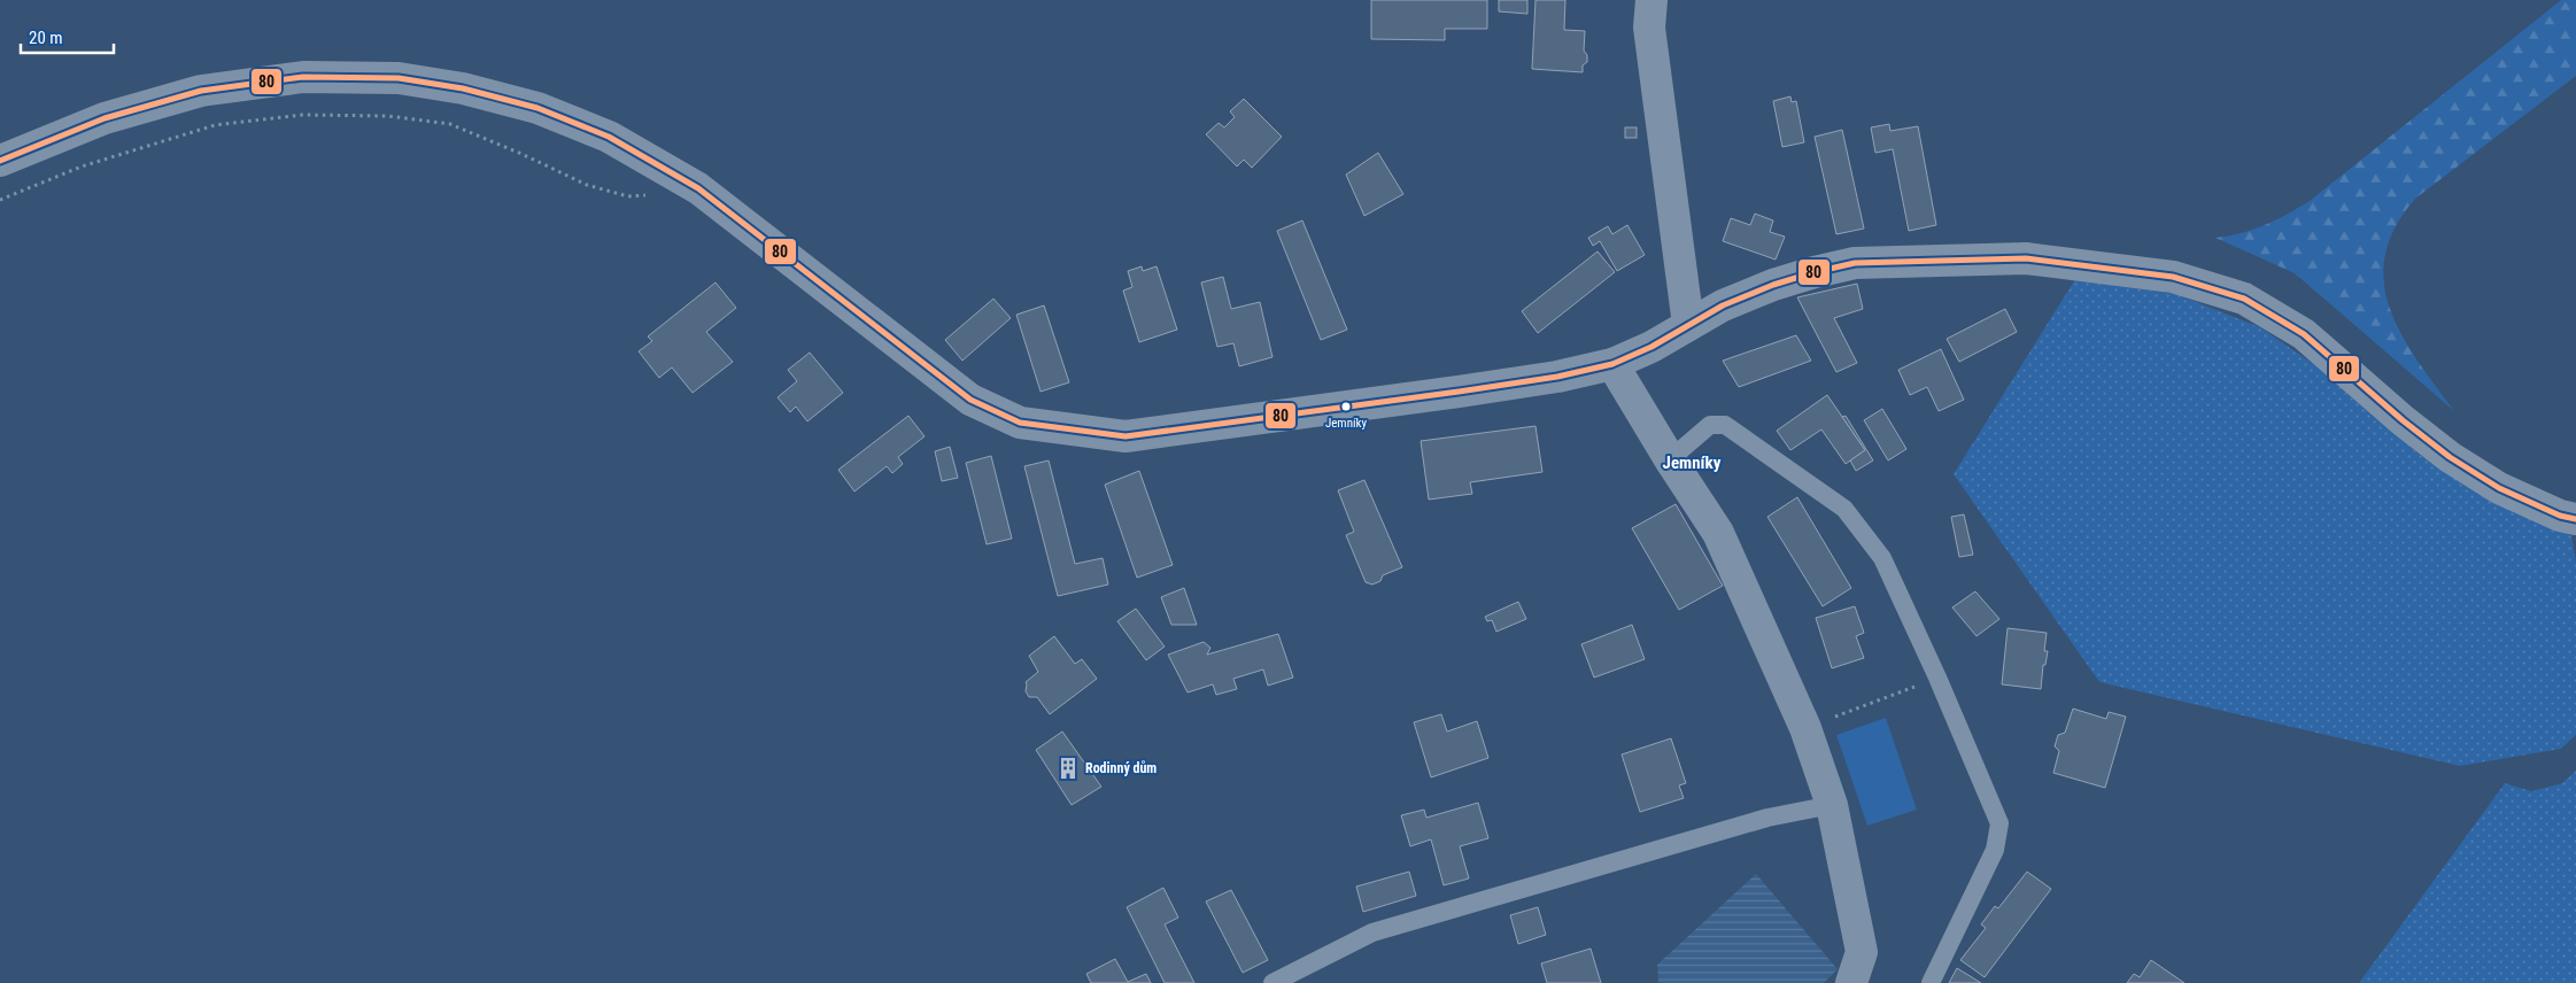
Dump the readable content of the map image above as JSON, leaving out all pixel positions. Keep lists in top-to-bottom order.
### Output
{
  "districts": ["Jemníky"],
  "places": {
    "other": ["Jemníky"],
    "building": ["Rodinný dům"]
  },
  "lines": ["transit line 80"],
  "scale_bar": "20 m"
}
